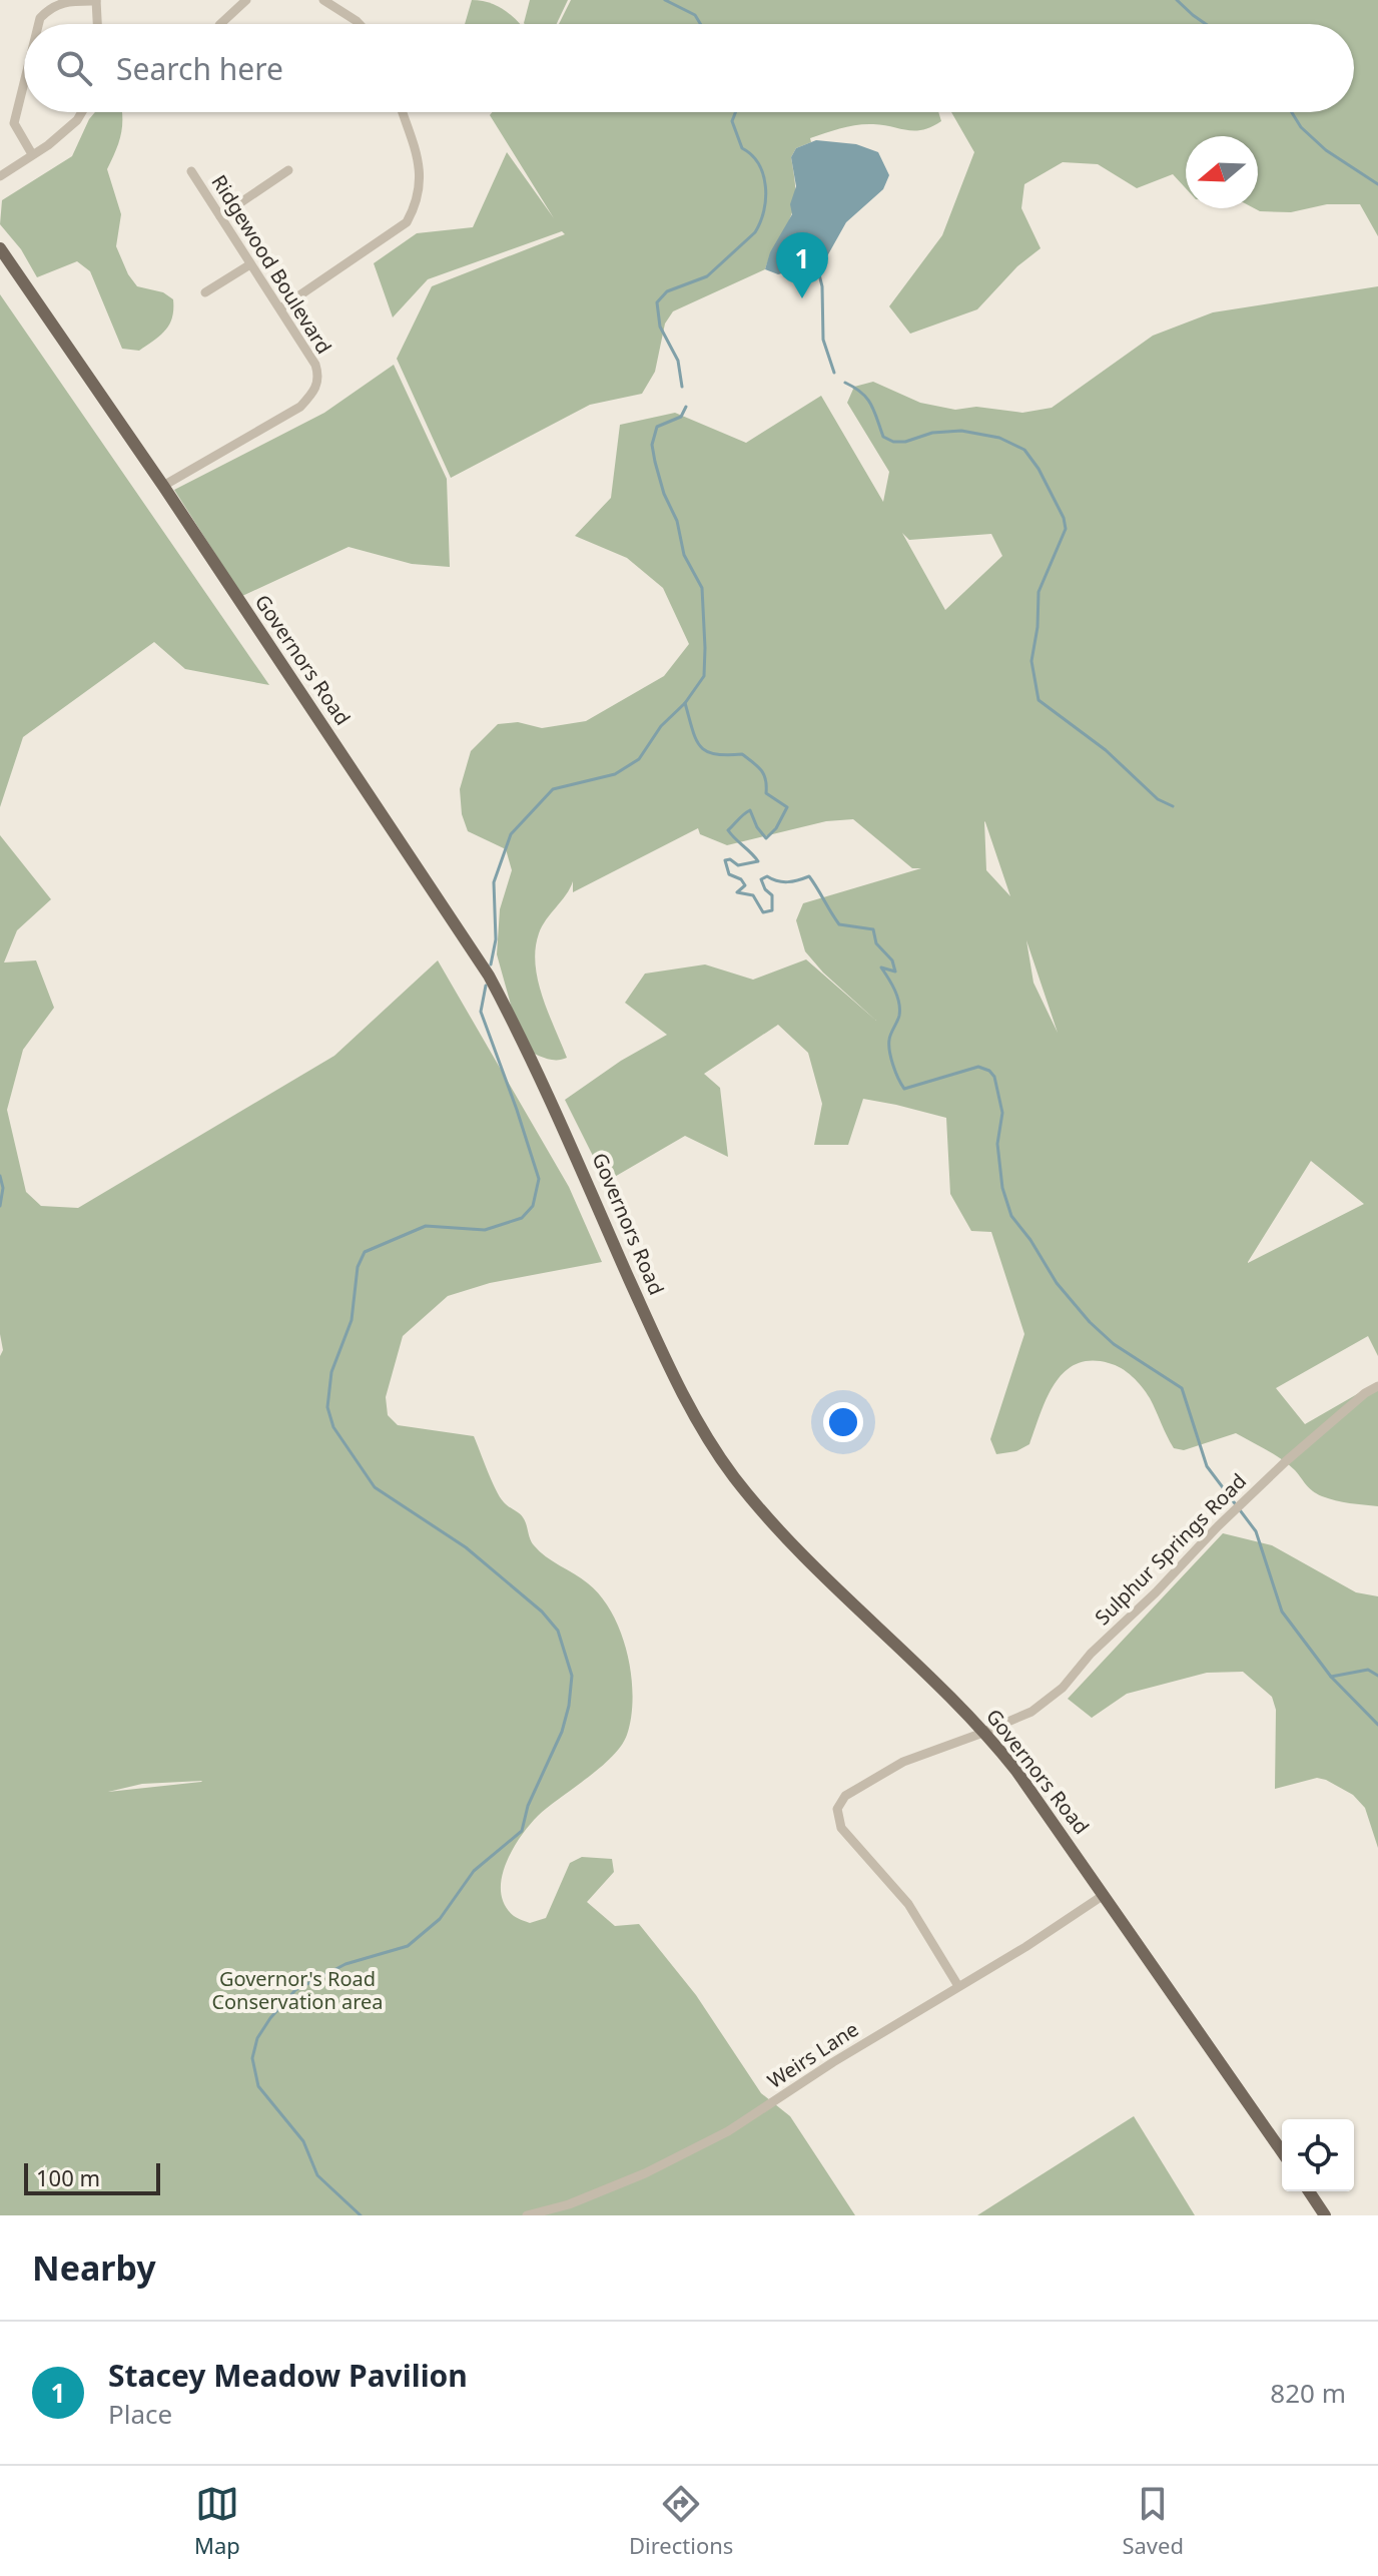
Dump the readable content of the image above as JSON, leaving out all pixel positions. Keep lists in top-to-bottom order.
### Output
{
  "streets": {
    "main road": ["Governors Road"],
    "street": ["Ridgewood Boulevard", "Sulphur Springs Road", "Weirs Lane"]
  },
  "crossings": [
    ["Ridgewood Boulevard", "Governors Road"],
    ["Governors Road", "Sulphur Springs Road"],
    ["Governors Road", "Weirs Lane"],
    ["Sulphur Springs Road", "Weirs Lane"]
  ],
  "parks": ["Governor's Road Conservation area"],
  "scale_bar": "100 m",
  "north": "left",
  "page": {
    "search": "Search here",
    "pins": "1",
    "scale": "100 m",
    "heading": "Nearby",
    "list": [
      {
        "mark": "1",
        "name": "Stacey Meadow Pavilion",
        "note": "Place",
        "value": "820 m"
      }
    ],
    "nav": ["Map", "Directions", "Saved"]
  }
}
